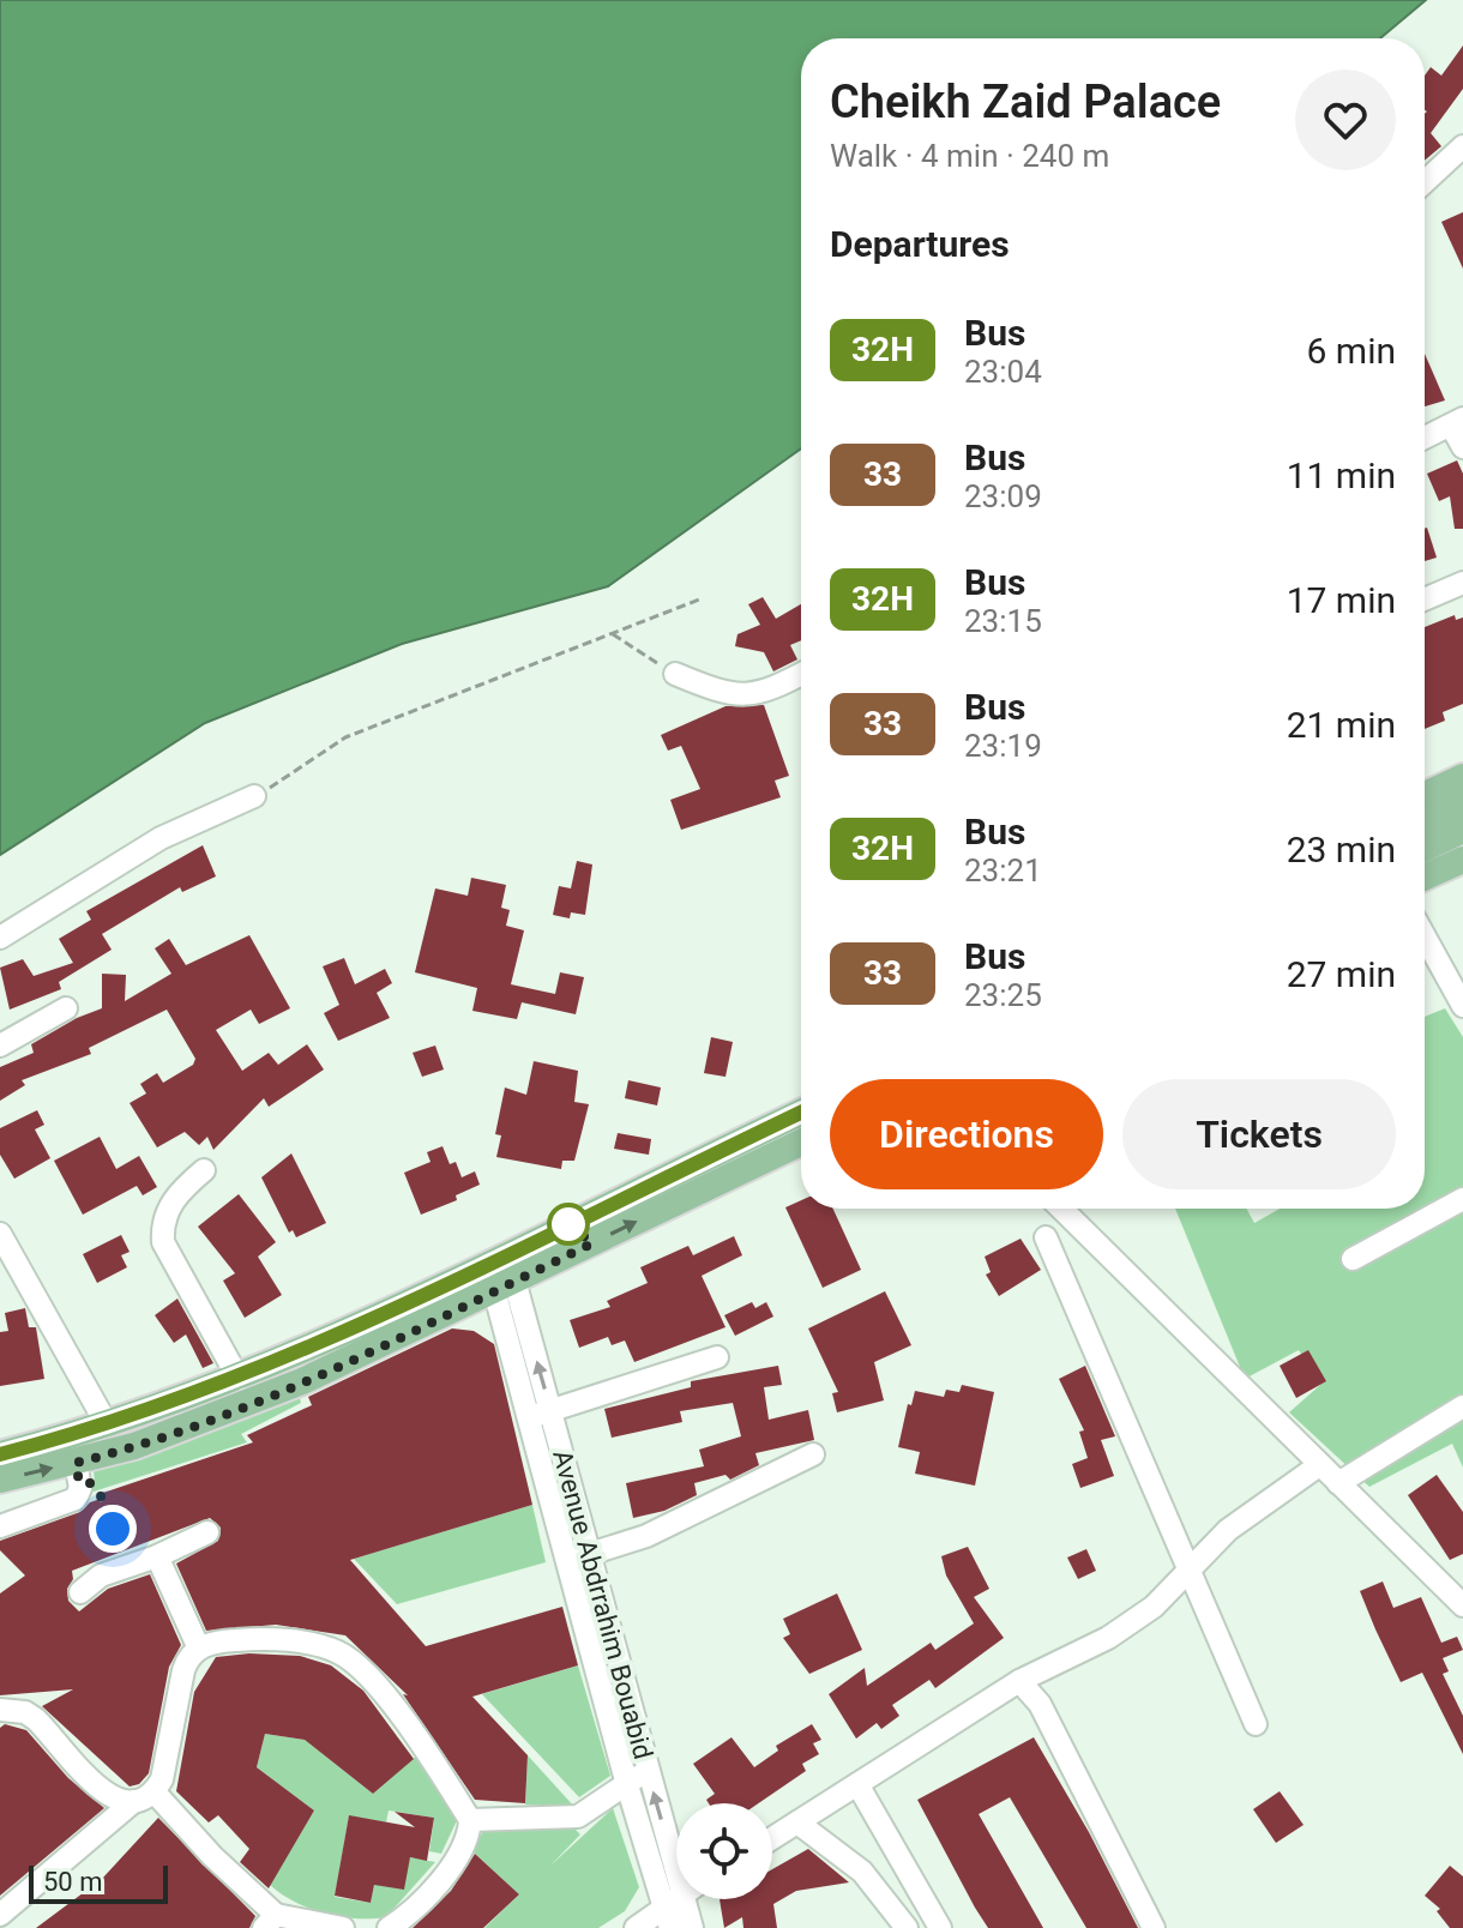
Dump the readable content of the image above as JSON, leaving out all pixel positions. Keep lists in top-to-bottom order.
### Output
{
  "streets": {
    "street": ["Avenue Abdrrahim Bouabid"]
  },
  "lines": ["bus line 32H"],
  "scale_bar": "50 m",
  "page": {
    "heading": [
      ["Cheikh Zaid Palace", "Walk · 4 min · 240 m"],
      "Departures"
    ],
    "list": [
      {
        "mark": "32H",
        "name": "Bus",
        "note": "23:04",
        "value": "6 min"
      },
      {
        "mark": "33",
        "name": "Bus",
        "note": "23:09",
        "value": "11 min"
      },
      {
        "mark": "32H",
        "name": "Bus",
        "note": "23:15",
        "value": "17 min"
      },
      {
        "mark": "33",
        "name": "Bus",
        "note": "23:19",
        "value": "21 min"
      },
      {
        "mark": "32H",
        "name": "Bus",
        "note": "23:21",
        "value": "23 min"
      },
      {
        "mark": "33",
        "name": "Bus",
        "note": "23:25",
        "value": "27 min"
      }
    ],
    "buttons": ["Directions", "Tickets"],
    "scale": "50 m"
  }
}
